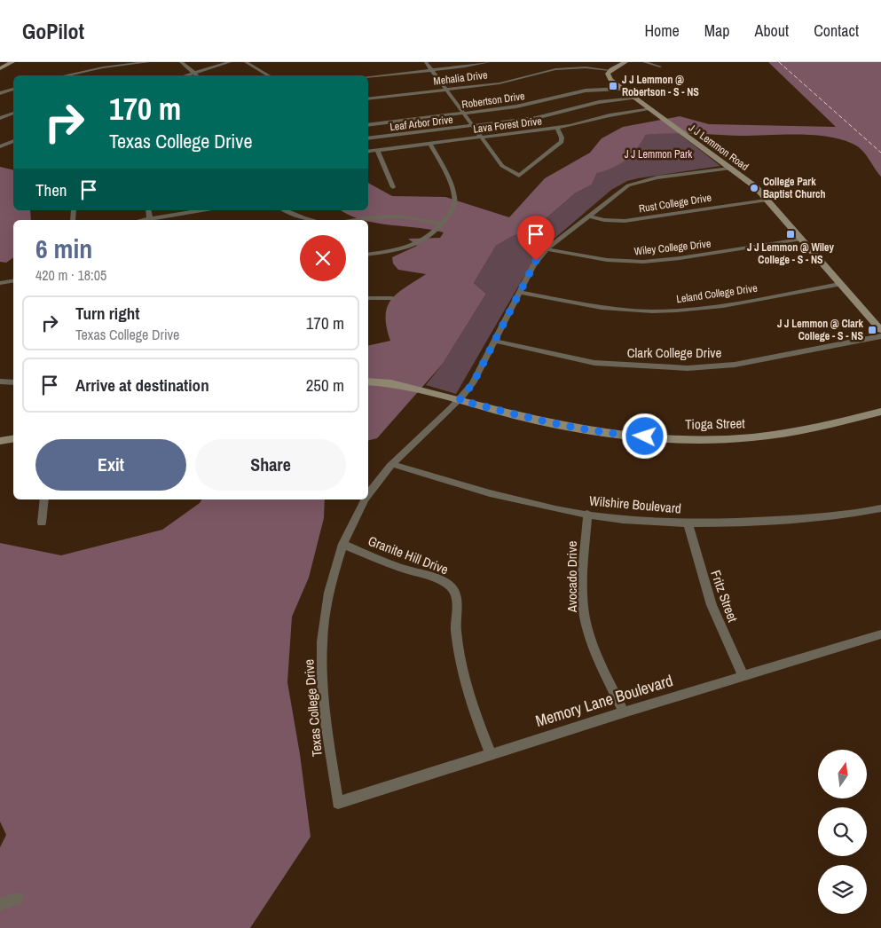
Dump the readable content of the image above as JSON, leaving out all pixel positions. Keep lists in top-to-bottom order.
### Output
{
  "streets": {
    "street": [
      "Mehalia Drive",
      "Robertson Drive",
      "Leaf Arbor Drive",
      "Lava Forest Drive",
      "J J Lemmon Road",
      "Rust College Drive",
      "Wiley College Drive",
      "Leland College Drive",
      "Clark College Drive",
      "Tioga Street",
      "Wilshire Boulevard",
      "Granite Hill Drive",
      "Avocado Drive",
      "Fritz Street",
      "Memory Lane Boulevard",
      "Texas College Drive"
    ]
  },
  "crossings": [
    ["Mehalia Drive", "J J Lemmon Road"],
    ["Robertson Drive", "J J Lemmon Road"],
    ["Leaf Arbor Drive", "J J Lemmon Road"],
    ["Lava Forest Drive", "J J Lemmon Road"],
    ["J J Lemmon Road", "Rust College Drive"],
    ["J J Lemmon Road", "Wiley College Drive"],
    ["J J Lemmon Road", "Leland College Drive"],
    ["J J Lemmon Road", "Texas College Drive"],
    ["Rust College Drive", "Texas College Drive"],
    ["Wiley College Drive", "Texas College Drive"],
    ["Leland College Drive", "Texas College Drive"],
    ["Clark College Drive", "Texas College Drive"],
    ["Tioga Street", "Texas College Drive"],
    ["Wilshire Boulevard", "Avocado Drive"],
    ["Wilshire Boulevard", "Fritz Street"],
    ["Wilshire Boulevard", "Texas College Drive"],
    ["Granite Hill Drive", "Memory Lane Boulevard"],
    ["Granite Hill Drive", "Texas College Drive"],
    ["Avocado Drive", "Memory Lane Boulevard"],
    ["Fritz Street", "Memory Lane Boulevard"],
    ["Memory Lane Boulevard", "Texas College Drive"]
  ],
  "parks": ["J J Lemmon Park"],
  "places": {
    "transit": ["J J Lemmon @ Robertson - S - NS", "J J Lemmon @ Wiley College - S - NS", "J J Lemmon @ Clark College - S - NS"],
    "other": ["College Park Baptist Church"]
  },
  "north": "top",
  "page": {
    "header": "GoPilot",
    "nav": [
      "Home",
      "Map",
      "About",
      "Contact"
    ],
    "turn": ["170 m", "Texas College Drive"],
    "then": "Then",
    "heading": ["6 min", "420 m · 18:05"],
    "list": [
      {
        "name": "Turn right",
        "note": "Texas College Drive",
        "value": "170 m"
      },
      {
        "name": "Arrive at destination",
        "value": "250 m"
      }
    ],
    "buttons": ["Exit", "Share"]
  }
}
